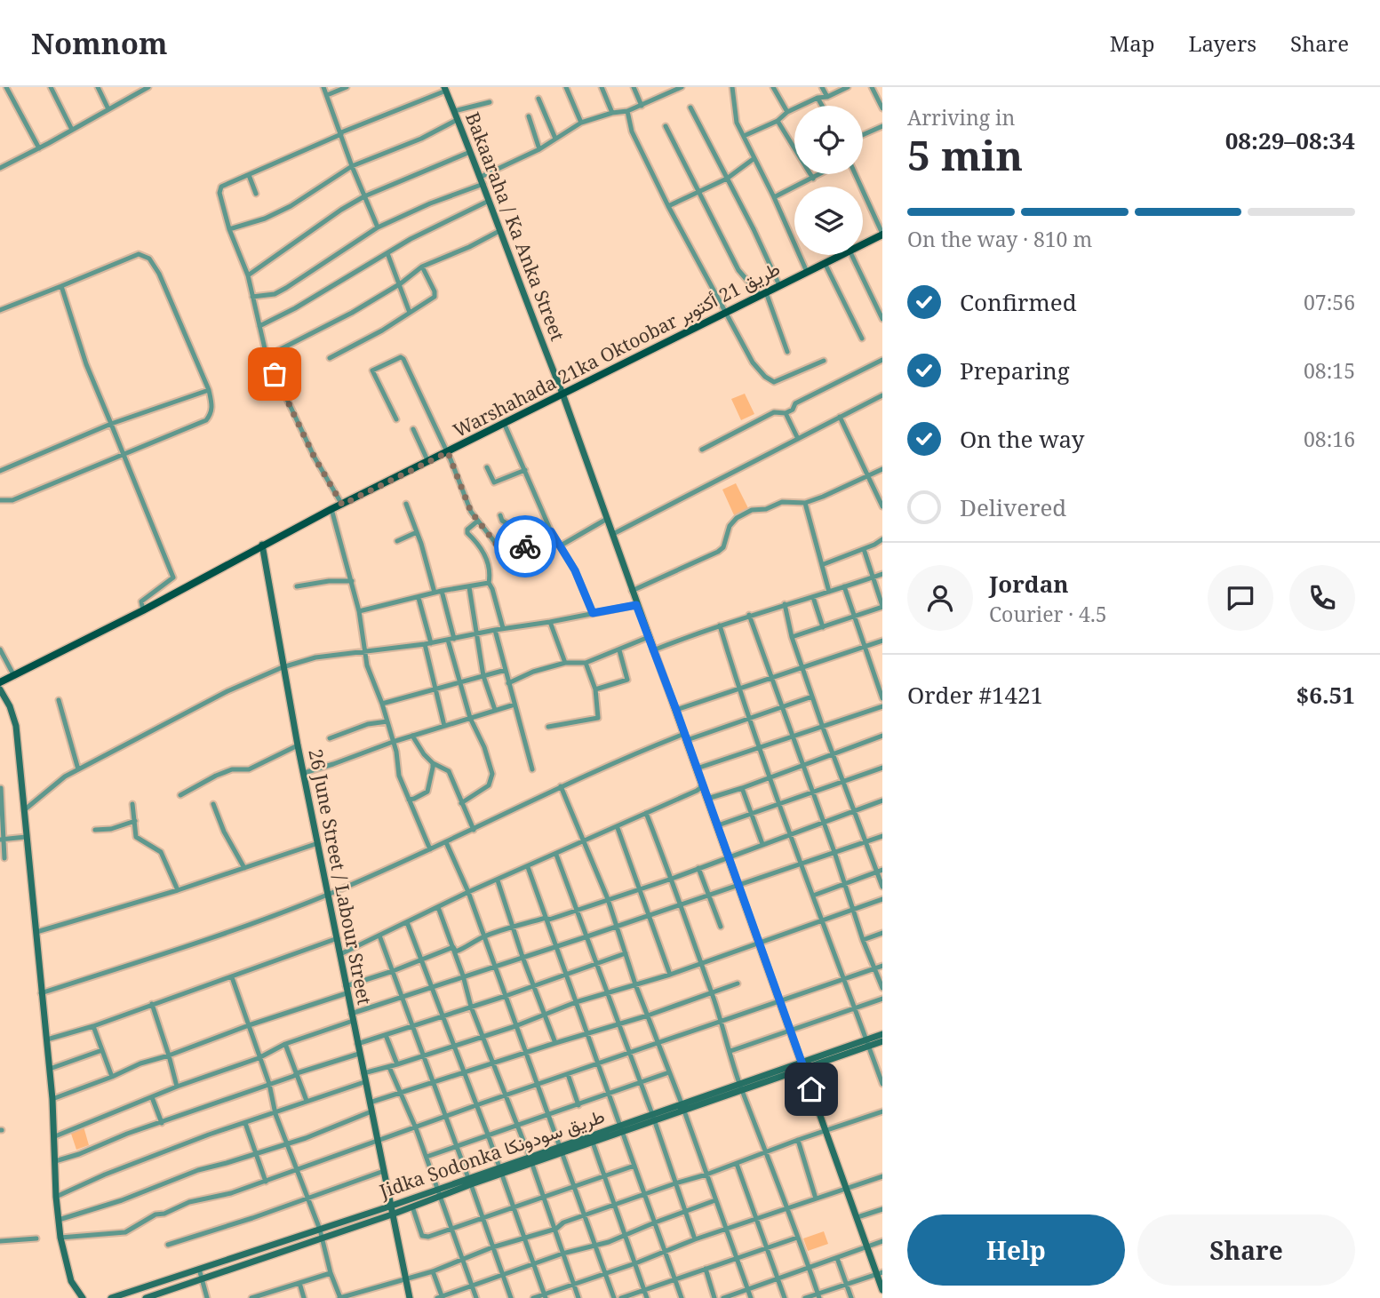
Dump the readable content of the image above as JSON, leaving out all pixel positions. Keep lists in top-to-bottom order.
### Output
{
  "streets": {
    "main road": ["Warshahada 21ka Oktoobar طريق 21 أكتوبر"],
    "street": ["Bakaaraha / Ka Anka Street", "26 June Street / Labour Street", "Jidka Sodonka طريق سودونكا"]
  },
  "crossings": [
    ["Bakaaraha / Ka Anka Street", "Warshahada 21ka Oktoobar طريق 21 أكتوبر"],
    ["Bakaaraha / Ka Anka Street", "Jidka Sodonka طريق سودونكا"],
    ["Warshahada 21ka Oktoobar طريق 21 أكتوبر", "26 June Street / Labour Street"],
    ["26 June Street / Labour Street", "Jidka Sodonka طريق سودونكا"]
  ],
  "page": {
    "header": "Nomnom",
    "nav": ["Map", "Layers", "Share"],
    "heading": ["5 min", "Arriving in", "08:29–08:34"],
    "panel": [
      "Jordan",
      "Courier · 4.5",
      "Order #1421",
      "$6.51"
    ],
    "bar": "On the way · 810 m",
    "list": [
      ["Confirmed", "07:56"],
      ["Preparing", "08:15"],
      ["On the way", "08:16"],
      "Delivered"
    ],
    "buttons": ["Help", "Share"]
  }
}
